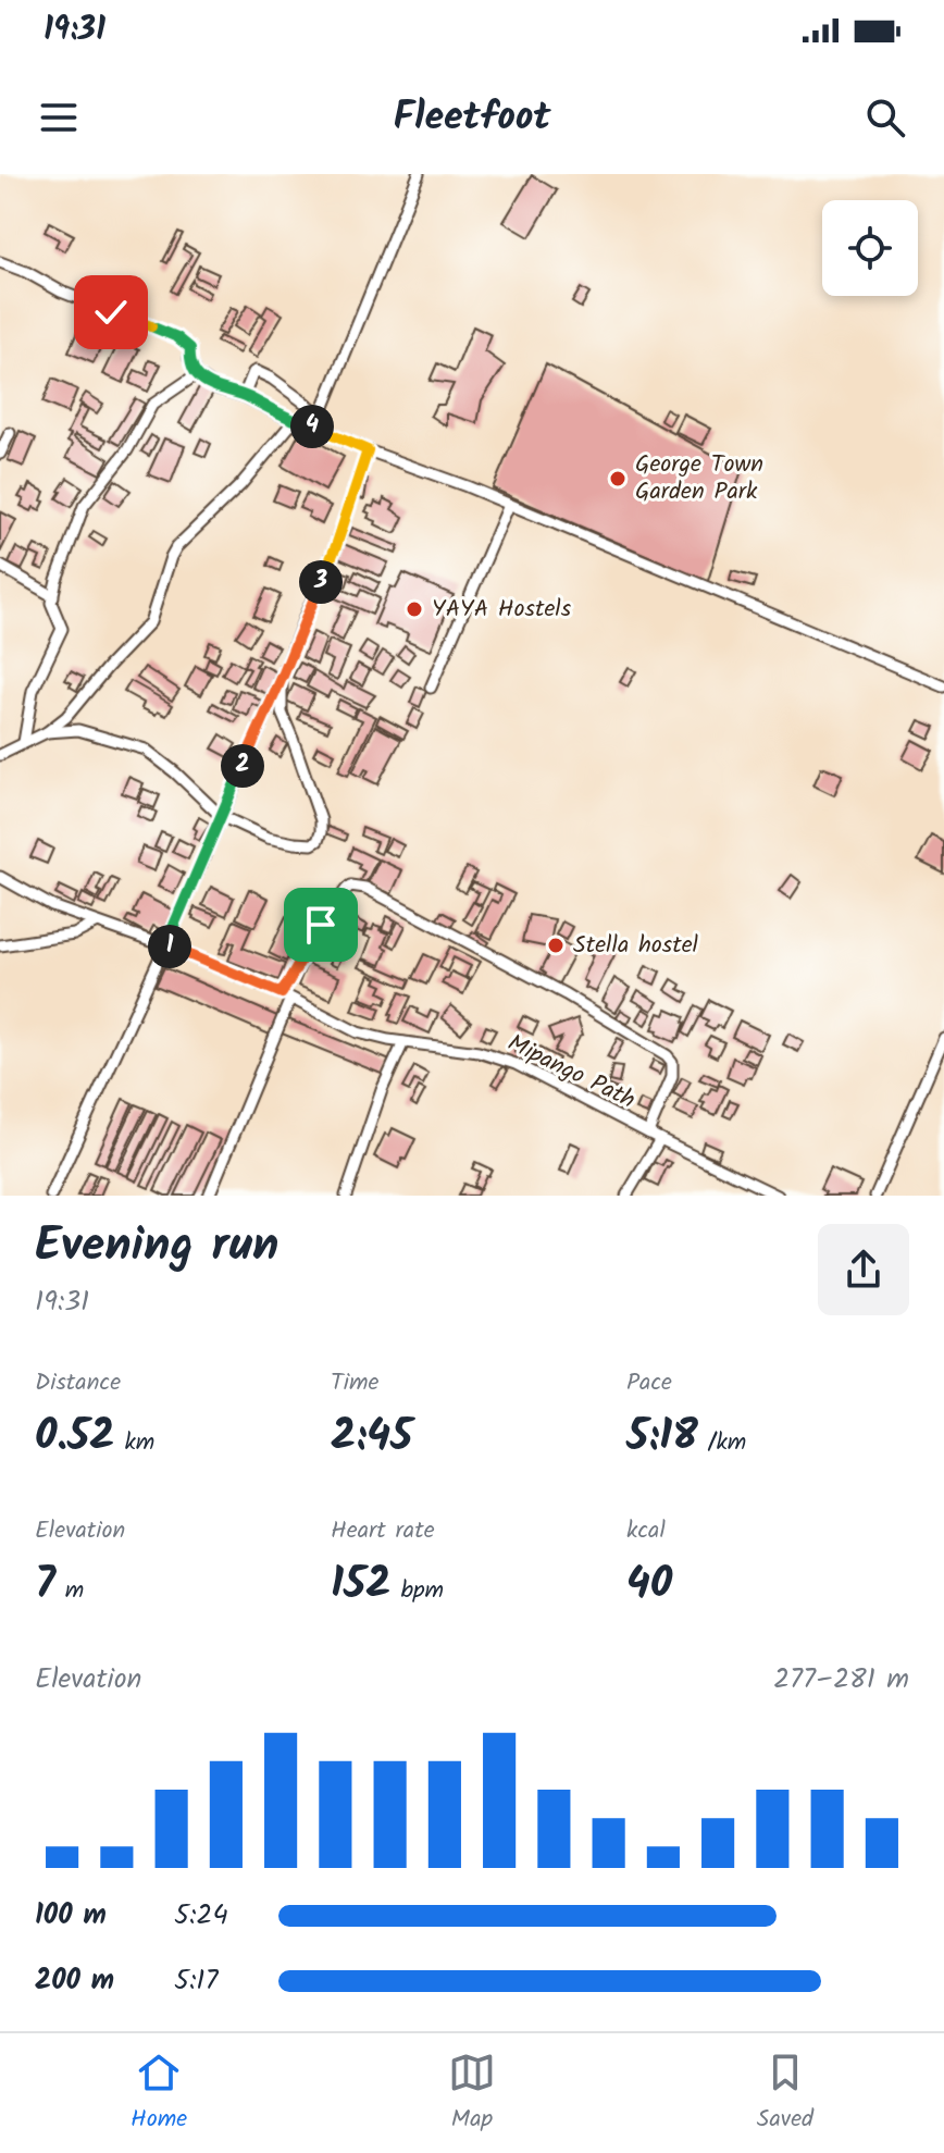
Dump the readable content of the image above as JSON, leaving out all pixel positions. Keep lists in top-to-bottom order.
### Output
{
  "streets": {
    "street": ["Mipango Path"]
  },
  "places": ["George Town Garden Park", "YAYA Hostels", "Stella hostel"],
  "page": {
    "status": "19:31",
    "header": "Fleetfoot",
    "pins": [
      "4",
      "3",
      "2",
      "1"
    ],
    "heading": ["Evening run", "19:31"],
    "stats": [
      ["Distance", "0.52 km"],
      ["Time", "2:45"],
      ["Pace", "5:18 /km"],
      ["Elevation", "7 m"],
      ["Heart rate", "152 bpm"],
      ["kcal", "40"]
    ],
    "chart": ["Elevation", "277–281 m"],
    "list": [
      {
        "name": "100 m",
        "note": "5:24"
      },
      {
        "name": "200 m",
        "note": "5:17"
      }
    ],
    "tabs": ["Home", "Map", "Saved"]
  }
}
